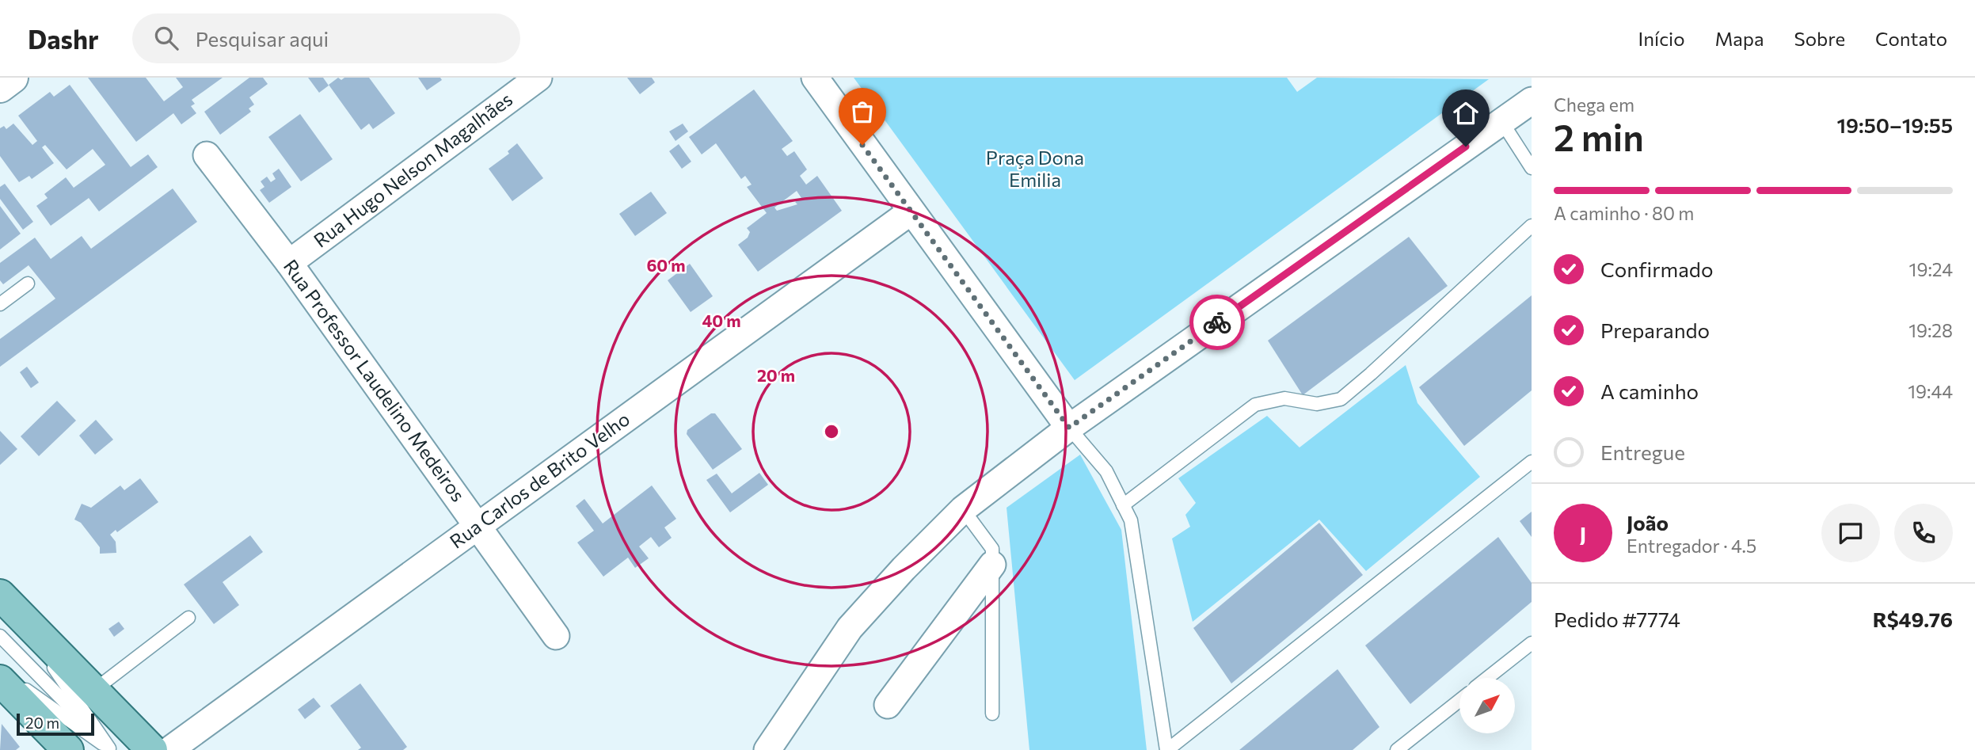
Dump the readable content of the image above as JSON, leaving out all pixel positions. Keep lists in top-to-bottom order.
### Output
{
  "streets": {
    "street": ["Rua Hugo Nelson Magalhães", "Rua Professor Laudelino Medeiros", "Rua Carlos de Brito Velho"]
  },
  "crossings": [
    ["Rua Hugo Nelson Magalhães", "Rua Professor Laudelino Medeiros"],
    ["Rua Professor Laudelino Medeiros", "Rua Carlos de Brito Velho"]
  ],
  "parks": ["Praça Dona Emilia"],
  "scale_bar": "20 m",
  "north": "top right",
  "page": {
    "header": "Dashr",
    "search": "Pesquisar aqui",
    "nav": [
      "Início",
      "Mapa",
      "Sobre",
      "Contato"
    ],
    "heading": ["2 min", "Chega em", "19:50–19:55"],
    "panel": [
      "João",
      "Entregador · 4.5",
      "Pedido #7774",
      "R$49.76"
    ],
    "bar": "A caminho · 80 m",
    "list": [
      ["Confirmado", "19:24"],
      ["Preparando", "19:28"],
      ["A caminho", "19:44"],
      "Entregue"
    ],
    "round": "J",
    "scale": "20 m"
  },
  "rings": ["60 m", "40 m", "20 m"]
}
